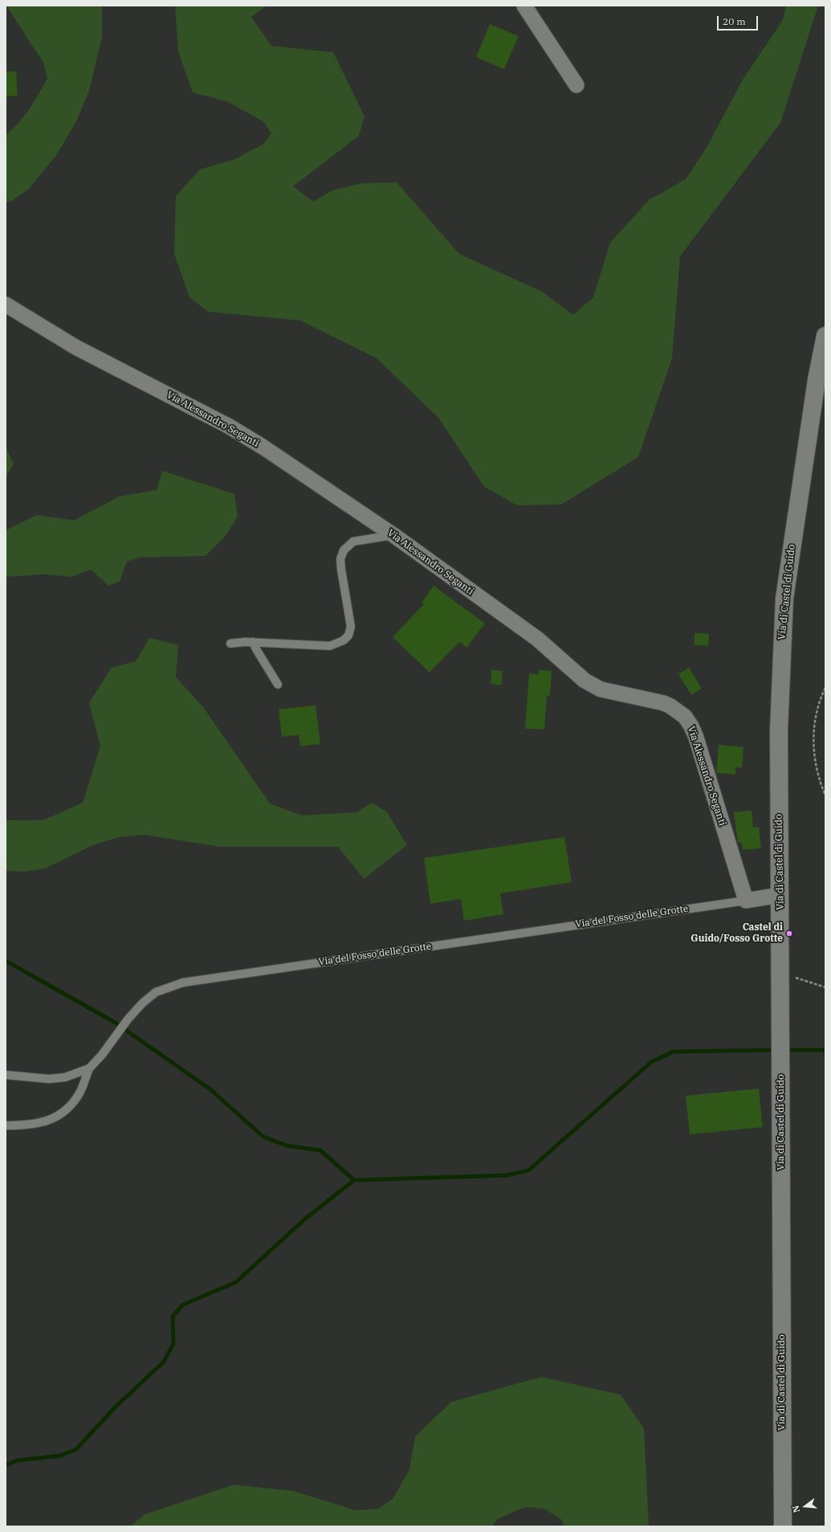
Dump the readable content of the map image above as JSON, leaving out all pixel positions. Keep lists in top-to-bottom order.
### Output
{
  "streets": {
    "street": ["Via Alessandro Seganti", "Via di Castel di Guido", "Via del Fosso delle Grotte"]
  },
  "crossings": [
    ["Via Alessandro Seganti", "Via del Fosso delle Grotte"],
    ["Via di Castel di Guido", "Via del Fosso delle Grotte"]
  ],
  "places": ["Castel di Guido/Fosso Grotte"],
  "scale_bar": "20 m",
  "north": "left"
}
